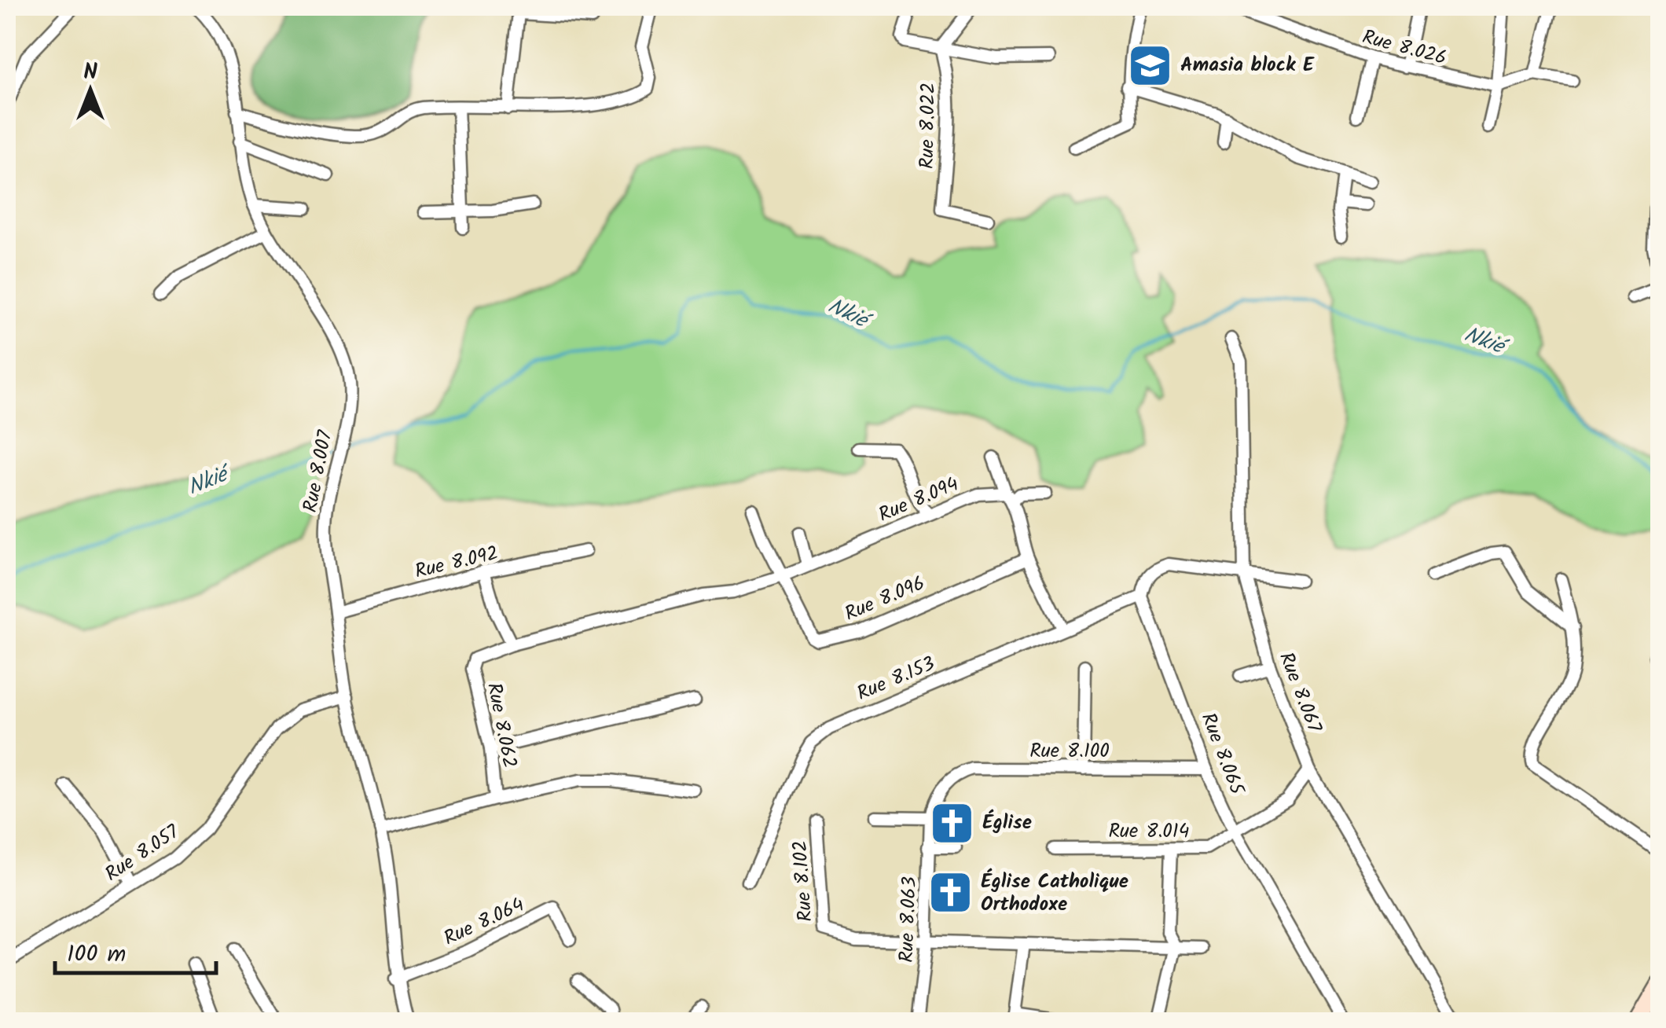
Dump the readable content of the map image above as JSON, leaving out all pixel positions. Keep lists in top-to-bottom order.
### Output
{
  "streets": {
    "street": [
      "Rue 8.026",
      "Rue 8.022",
      "Rue 8.007",
      "Rue 8.094",
      "Rue 8.092",
      "Rue 8.096",
      "Rue 8.153",
      "Rue 8.067",
      "Rue 8.062",
      "Rue 8.100",
      "Rue 8.065",
      "Rue 8.014",
      "Rue 8.057",
      "Rue 8.102",
      "Rue 8.063",
      "Rue 8.064"
    ]
  },
  "crossings": [
    ["Rue 8.007", "Rue 8.092"],
    ["Rue 8.007", "Rue 8.057"],
    ["Rue 8.007", "Rue 8.064"],
    ["Rue 8.094", "Rue 8.096"],
    ["Rue 8.094", "Rue 8.062"],
    ["Rue 8.153", "Rue 8.065"],
    ["Rue 8.067", "Rue 8.014"],
    ["Rue 8.100", "Rue 8.065"],
    ["Rue 8.100", "Rue 8.063"],
    ["Rue 8.065", "Rue 8.014"],
    ["Rue 8.102", "Rue 8.063"]
  ],
  "water": ["Nkié"],
  "places": {
    "school or university": ["Amasia block E"],
    "church": ["Église", "Église Catholique Orthodoxe"]
  },
  "scale_bar": "100 m",
  "north": "top"
}
